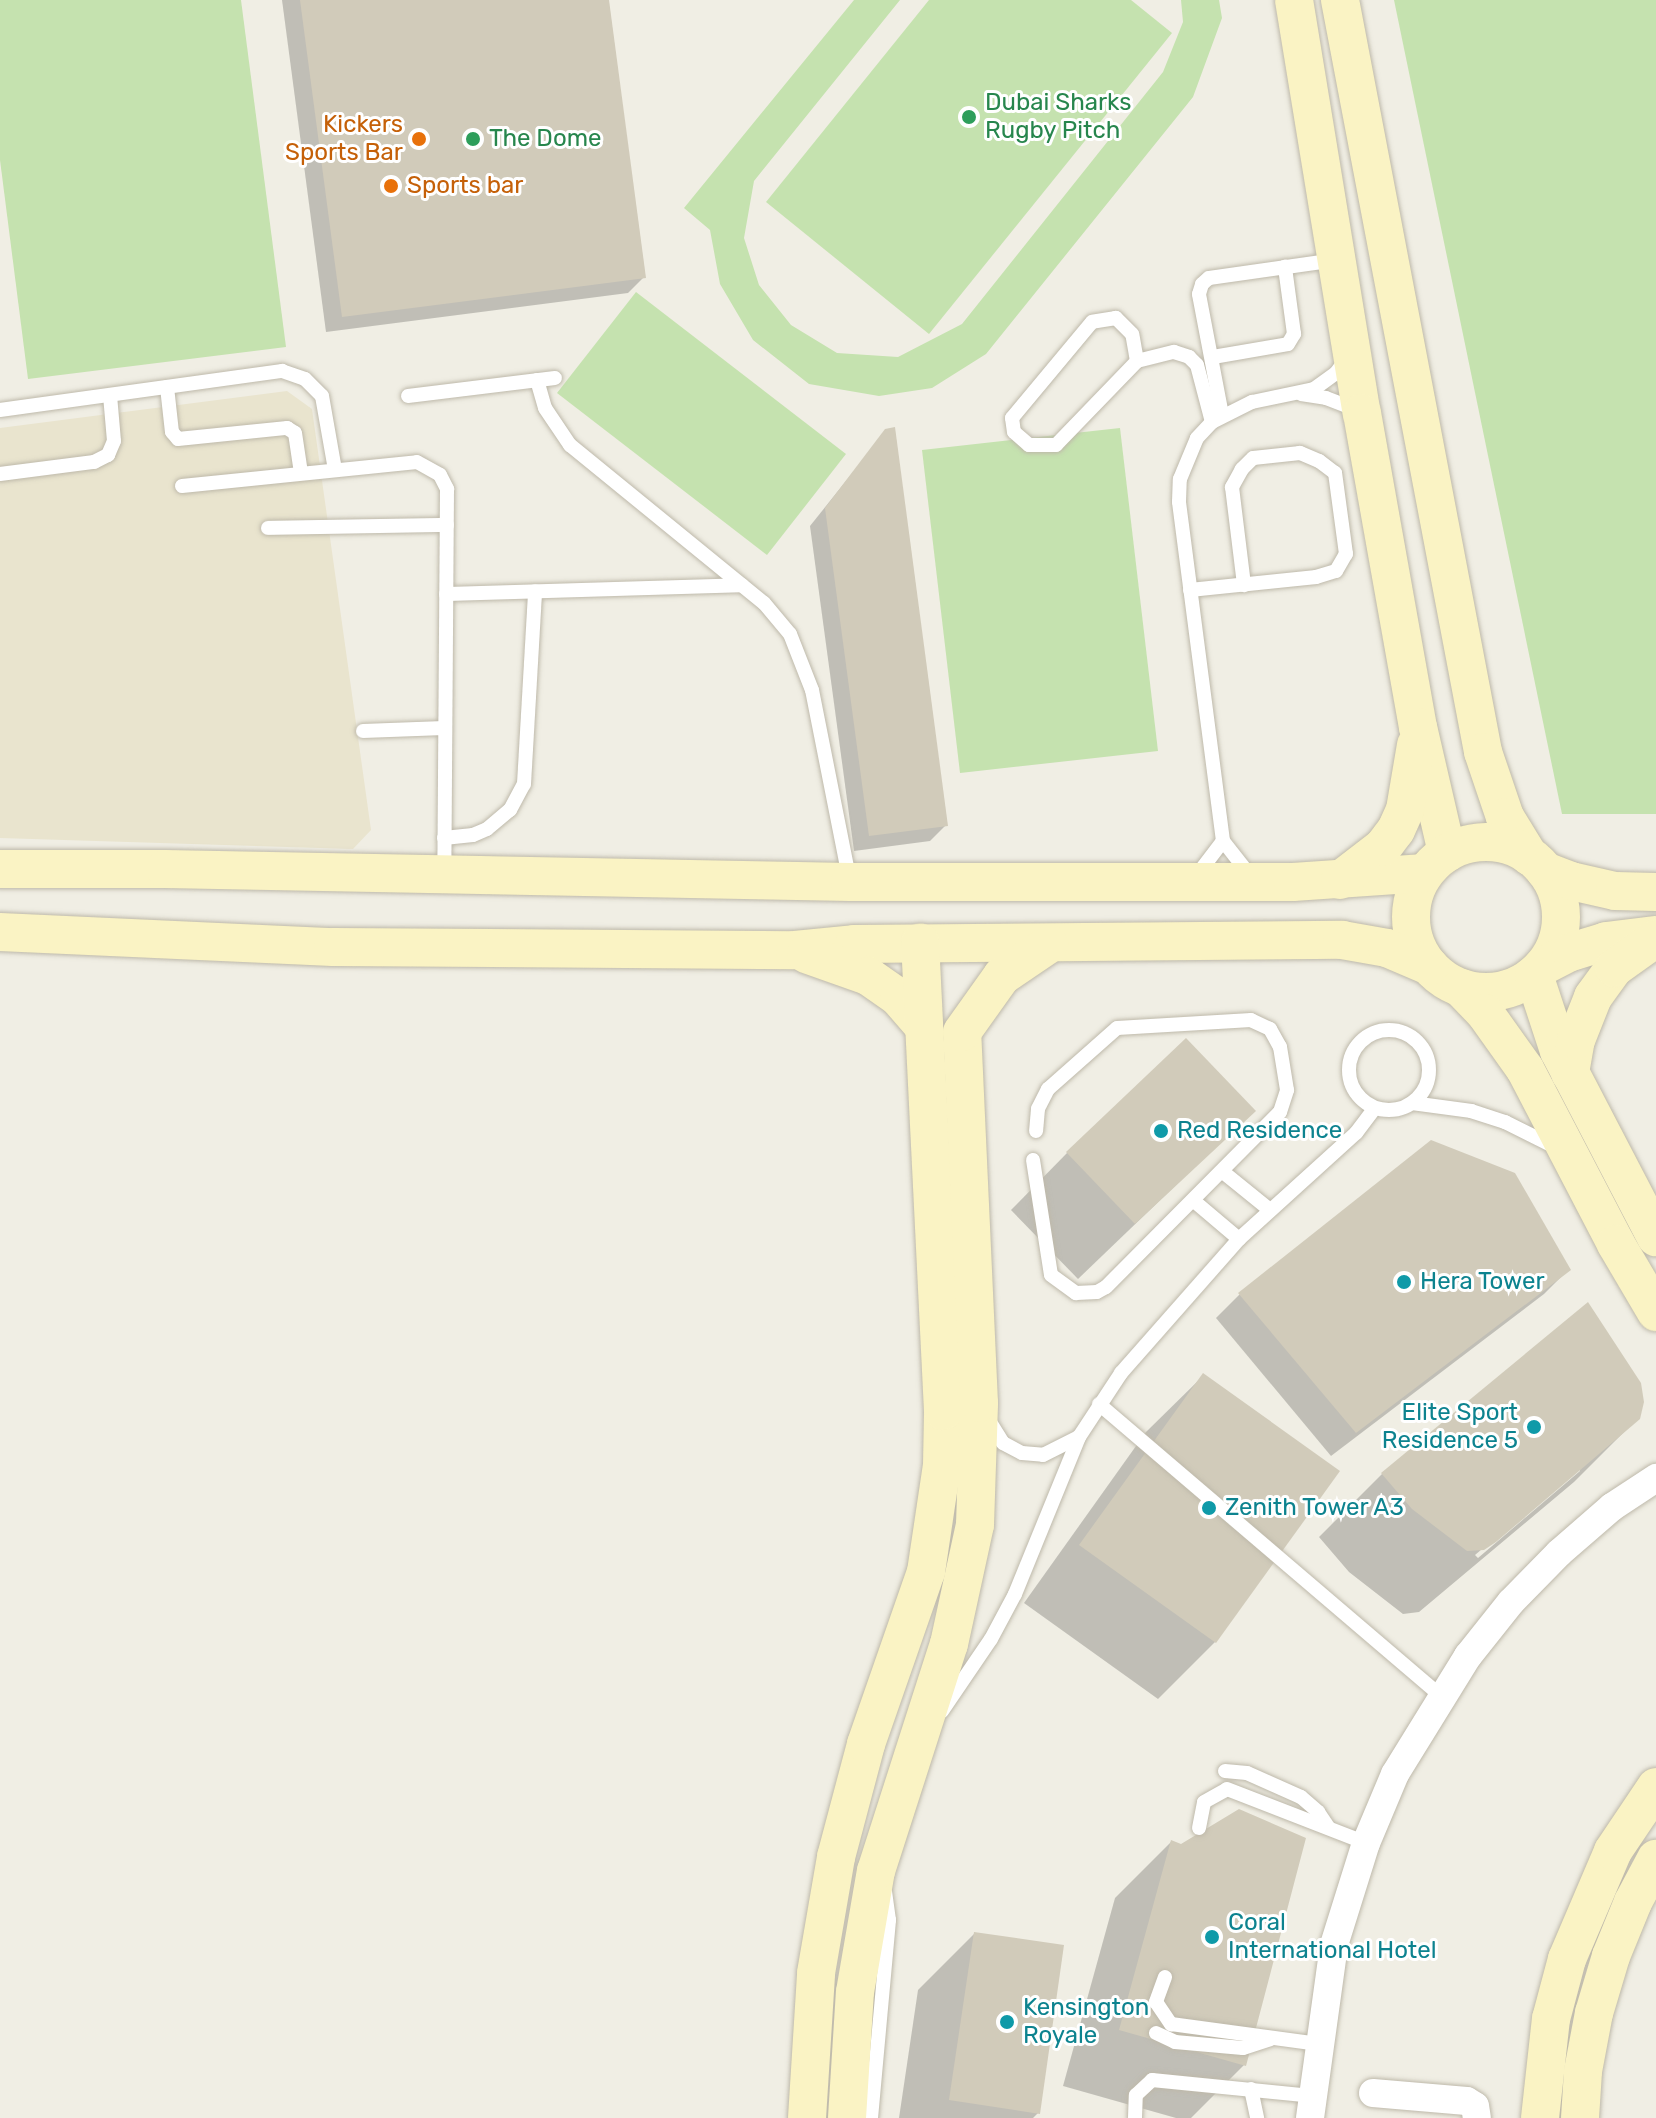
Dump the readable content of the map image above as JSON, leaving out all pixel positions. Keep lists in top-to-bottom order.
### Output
{
  "places": [
    "Dubai Sharks Rugby Pitch",
    "Kickers Sports Bar",
    "The Dome",
    "Sports bar",
    "Red Residence",
    "Hera Tower",
    "Elite Sport Residence 5",
    "Zenith Tower A3",
    "Coral International Hotel",
    "Kensington Royale"
  ]
}
